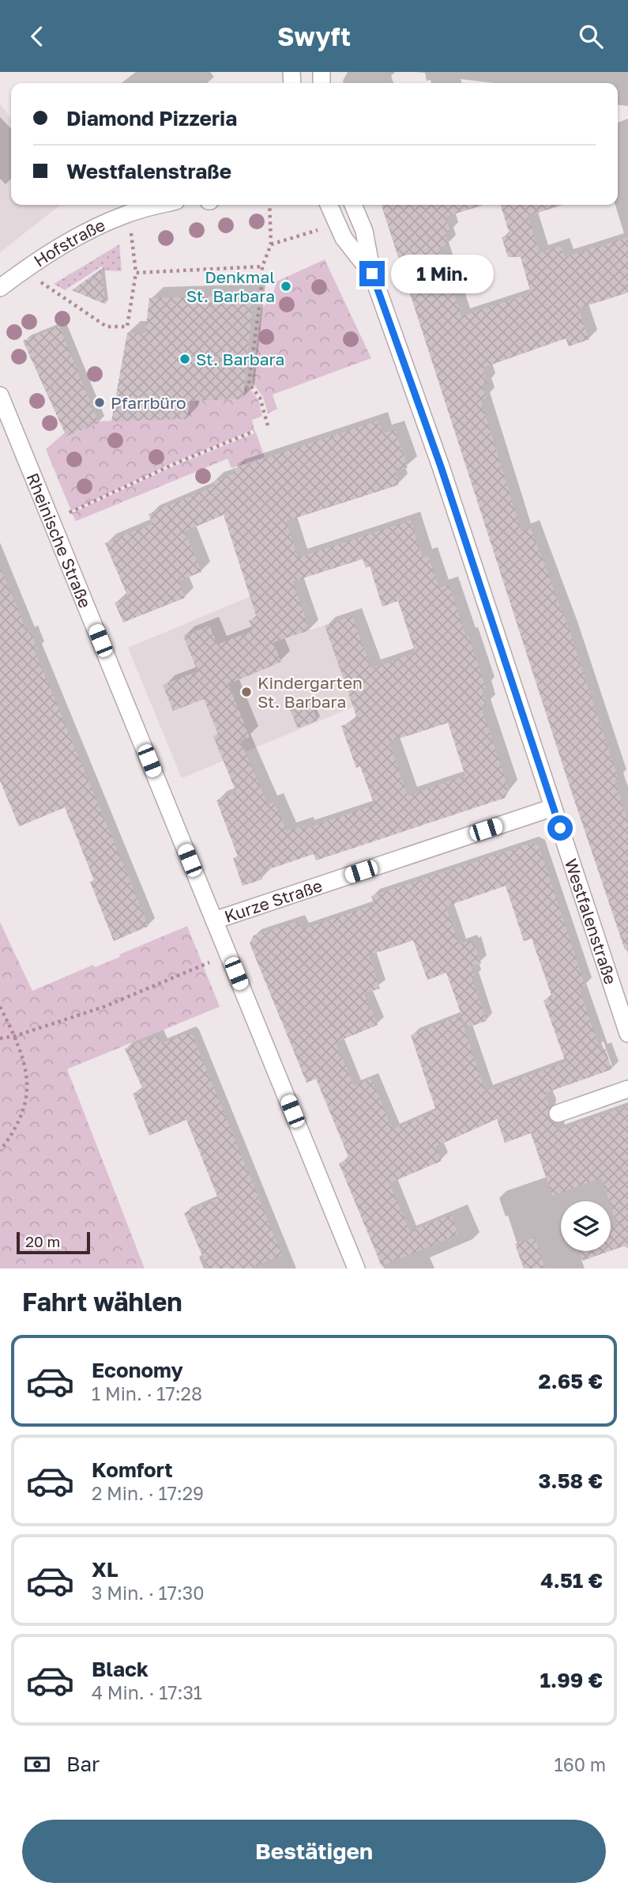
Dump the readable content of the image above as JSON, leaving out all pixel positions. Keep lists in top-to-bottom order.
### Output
{
  "streets": {
    "street": [
      "Hofstraße",
      "Rheinische Straße",
      "Kurze Straße",
      "Westfalenstraße"
    ]
  },
  "crossings": [
    ["Rheinische Straße", "Kurze Straße"],
    ["Kurze Straße", "Westfalenstraße"]
  ],
  "places": [
    "Denkmal St. Barbara",
    "St. Barbara",
    "Pfarrbüro",
    "Kindergarten St. Barbara"
  ],
  "scale_bar": "20 m",
  "page": {
    "header": "Swyft",
    "banner": ["Diamond Pizzeria", "Westfalenstraße"],
    "bubble": "1 Min.",
    "scale": "20 m",
    "heading": "Fahrt wählen",
    "list": [
      {
        "name": "Economy",
        "note": "1 Min. · 17:28",
        "value": "2.65 €"
      },
      {
        "name": "Komfort",
        "note": "2 Min. · 17:29",
        "value": "3.58 €"
      },
      {
        "name": "XL",
        "note": "3 Min. · 17:30",
        "value": "4.51 €"
      },
      {
        "name": "Black",
        "note": "4 Min. · 17:31",
        "value": "1.99 €"
      }
    ],
    "pay": ["Bar", "160 m"],
    "buttons": "Bestätigen"
  }
}
